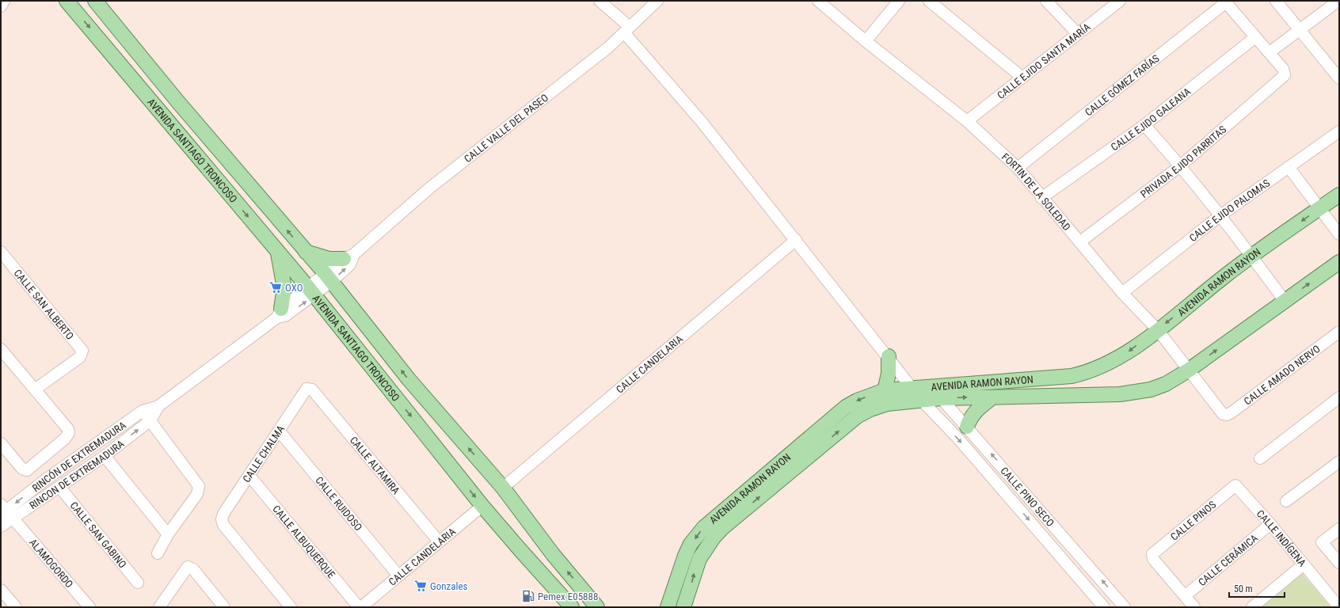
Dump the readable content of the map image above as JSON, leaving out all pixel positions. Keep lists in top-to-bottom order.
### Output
{
  "streets": {
    "main road": ["AVENIDA SANTIAGO TRONCOSO", "AVENIDA RAMON RAYON"],
    "street": [
      "CALLE EJIDO SANTA MARÍA",
      "CALLE GÓMEZ FARÍAS",
      "CALLE EJIDO GALEANA",
      "CALLE VALLE DEL PASEO",
      "PRIVADA EJIDO PARRITAS",
      "FORTIN DE LA SOLEDAD",
      "CALLE EJIDO PALOMAS",
      "CALLE SAN ALBERTO",
      "CALLE CANDELARIA",
      "CALLE AMADO NERVO",
      "CALLE CHALMA",
      "RINCÓN DE EXTREMADURA",
      "CALLE ALTAMIRA",
      "RINCON DE EXTREMADURA",
      "CALLE PINO SECO",
      "CALLE RUIDOSO",
      "CALLE PINOS",
      "CALLE SAN GABINO",
      "CALLE INDÍGENA",
      "CALLE ALBUQUERQUE",
      "CALLE CERÁMICA",
      "ALAMOGORDO"
    ]
  },
  "crossings": [
    ["CALLE EJIDO SANTA MARÍA", "FORTIN DE LA SOLEDAD"],
    ["CALLE GÓMEZ FARÍAS", "FORTIN DE LA SOLEDAD"],
    ["CALLE EJIDO GALEANA", "FORTIN DE LA SOLEDAD"],
    ["CALLE VALLE DEL PASEO", "AVENIDA SANTIAGO TRONCOSO"],
    ["CALLE VALLE DEL PASEO", "RINCÓN DE EXTREMADURA"],
    ["CALLE VALLE DEL PASEO", "CALLE PINO SECO"],
    ["AVENIDA SANTIAGO TRONCOSO", "CALLE CANDELARIA"],
    ["PRIVADA EJIDO PARRITAS", "FORTIN DE LA SOLEDAD"],
    ["FORTIN DE LA SOLEDAD", "CALLE EJIDO PALOMAS"],
    ["FORTIN DE LA SOLEDAD", "AVENIDA RAMON RAYON"],
    ["FORTIN DE LA SOLEDAD", "CALLE AMADO NERVO"],
    ["AVENIDA RAMON RAYON", "CALLE PINO SECO"],
    ["CALLE CANDELARIA", "CALLE ALTAMIRA"],
    ["CALLE CANDELARIA", "CALLE PINO SECO"],
    ["CALLE CANDELARIA", "CALLE RUIDOSO"],
    ["CALLE CANDELARIA", "CALLE ALBUQUERQUE"],
    ["CALLE CHALMA", "CALLE ALTAMIRA"],
    ["CALLE CHALMA", "CALLE RUIDOSO"],
    ["CALLE CHALMA", "CALLE ALBUQUERQUE"],
    ["RINCÓN DE EXTREMADURA", "RINCON DE EXTREMADURA"],
    ["RINCÓN DE EXTREMADURA", "ALAMOGORDO"],
    ["RINCON DE EXTREMADURA", "CALLE SAN GABINO"],
    ["RINCON DE EXTREMADURA", "ALAMOGORDO"],
    ["CALLE PINOS", "CALLE INDÍGENA"],
    ["CALLE PINOS", "CALLE CERÁMICA"],
    ["CALLE INDÍGENA", "CALLE CERÁMICA"]
  ],
  "one_way": ["RINCÓN DE EXTREMADURA"],
  "places": {
    "supermarket": ["OXO", "Gonzales"],
    "fuel station": ["Pemex E05888"]
  },
  "scale_bar": "50 m"
}
